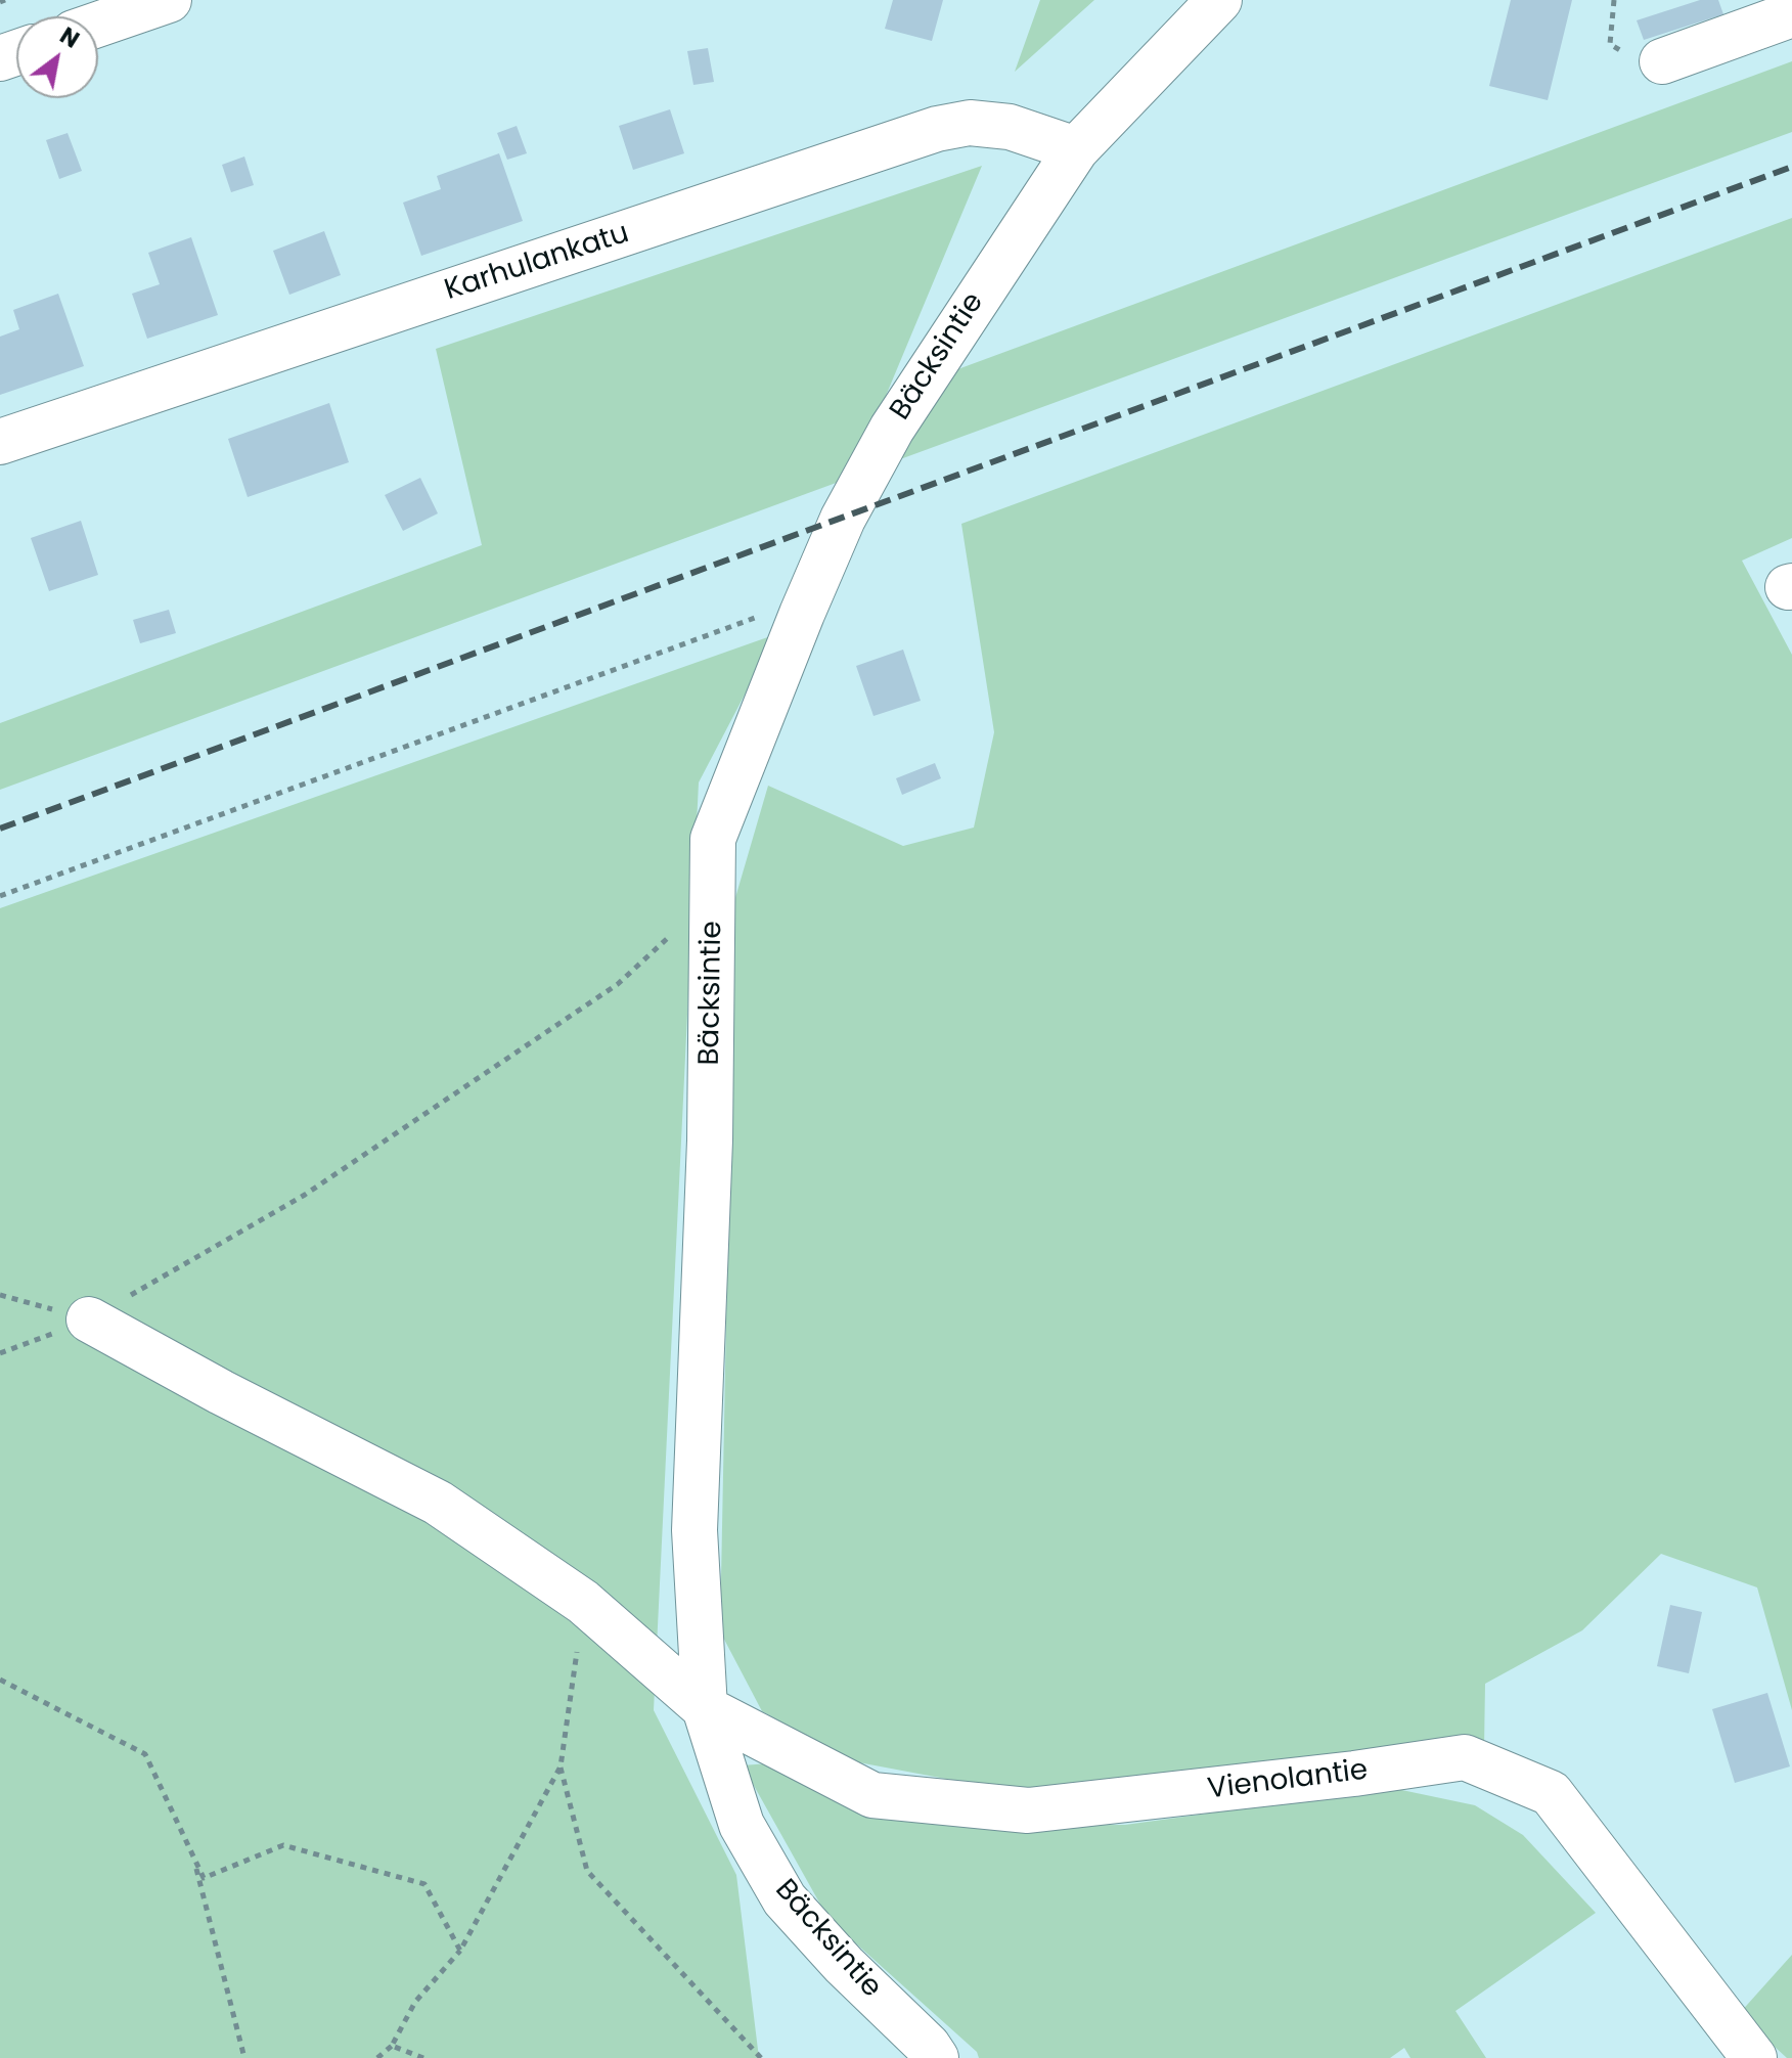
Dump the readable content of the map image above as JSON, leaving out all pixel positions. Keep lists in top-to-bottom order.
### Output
{
  "streets": {
    "street": ["Karhulankatu", "Bäcksintie", "Vienolantie"]
  },
  "crossings": [
    ["Karhulankatu", "Bäcksintie"],
    ["Bäcksintie", "Vienolantie"]
  ],
  "north": "top right"
}
